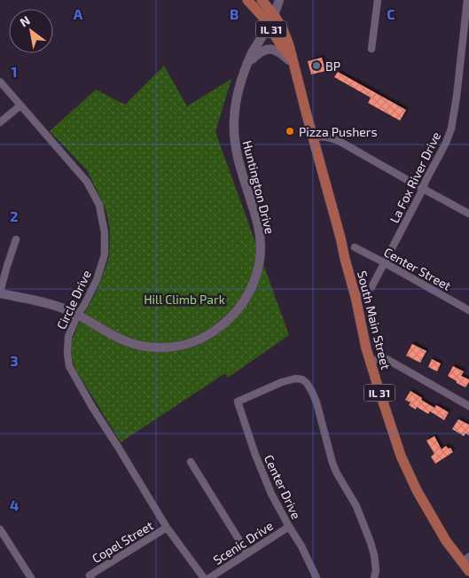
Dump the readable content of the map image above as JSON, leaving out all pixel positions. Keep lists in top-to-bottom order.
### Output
{
  "streets": {
    "main road": ["IL 31", "South Main Street"],
    "street": [
      "La Fox River Drive",
      "Huntington Drive",
      "Center Street",
      "Circle Drive",
      "Center Drive",
      "Copel Street",
      "Scenic Drive"
    ]
  },
  "crossings": [
    ["IL 31", "Huntington Drive"],
    ["IL 31", "South Main Street"],
    ["La Fox River Drive", "Center Street"],
    ["La Fox River Drive", "South Main Street"],
    ["Huntington Drive", "Circle Drive"],
    ["Circle Drive", "Copel Street"],
    ["Center Drive", "Scenic Drive"]
  ],
  "parks": ["Hill Climb Park"],
  "places": ["BP", "Pizza Pushers"],
  "north": "top left",
  "grid": {
    "columns": ["A", "B", "C"],
    "rows": [
      "1",
      "2",
      "3",
      "4"
    ]
  }
}
